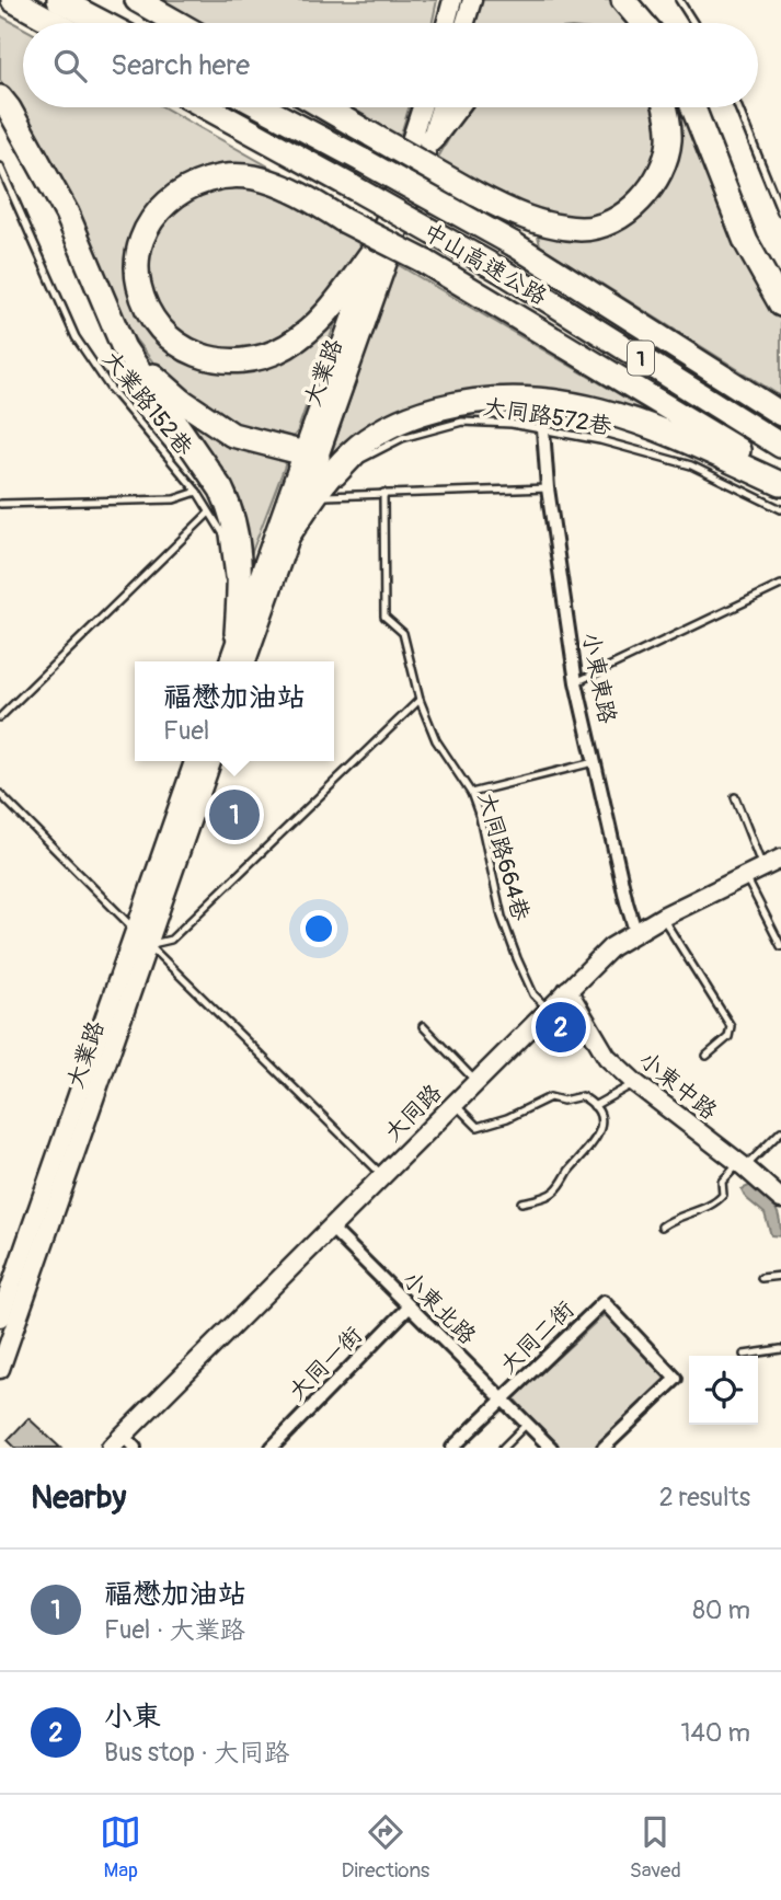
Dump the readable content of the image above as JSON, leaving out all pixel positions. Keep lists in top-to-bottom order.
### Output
{
  "streets": {
    "highway": ["中山高速公路", "1"],
    "main road": ["大業路", "小東中路", "大同路"],
    "street": [
      "小東東路",
      "小東北路",
      "大同二街",
      "大同一街"
    ],
    "lane": ["大業路152巷", "大同路572巷", "大同路664巷"]
  },
  "crossings": [
    ["大業路", "大業路152巷"],
    ["大同路572巷", "小東東路"],
    ["小東東路", "大同路"],
    ["大同路664巷", "大同路"],
    ["小東中路", "大同路"],
    ["大同路", "小東北路"],
    ["小東北路", "大同二街"],
    ["小東北路", "大同一街"]
  ],
  "page": {
    "search": "Search here",
    "popup": ["福懋加油站", "Fuel"],
    "pins": ["1", "2"],
    "heading": ["Nearby", "2 results"],
    "list": [
      {
        "mark": "1",
        "name": "福懋加油站",
        "note": "Fuel · 大業路",
        "value": "80 m"
      },
      {
        "mark": "2",
        "name": "小東",
        "note": "Bus stop · 大同路",
        "value": "140 m"
      }
    ],
    "nav": ["Map", "Directions", "Saved"]
  }
}
